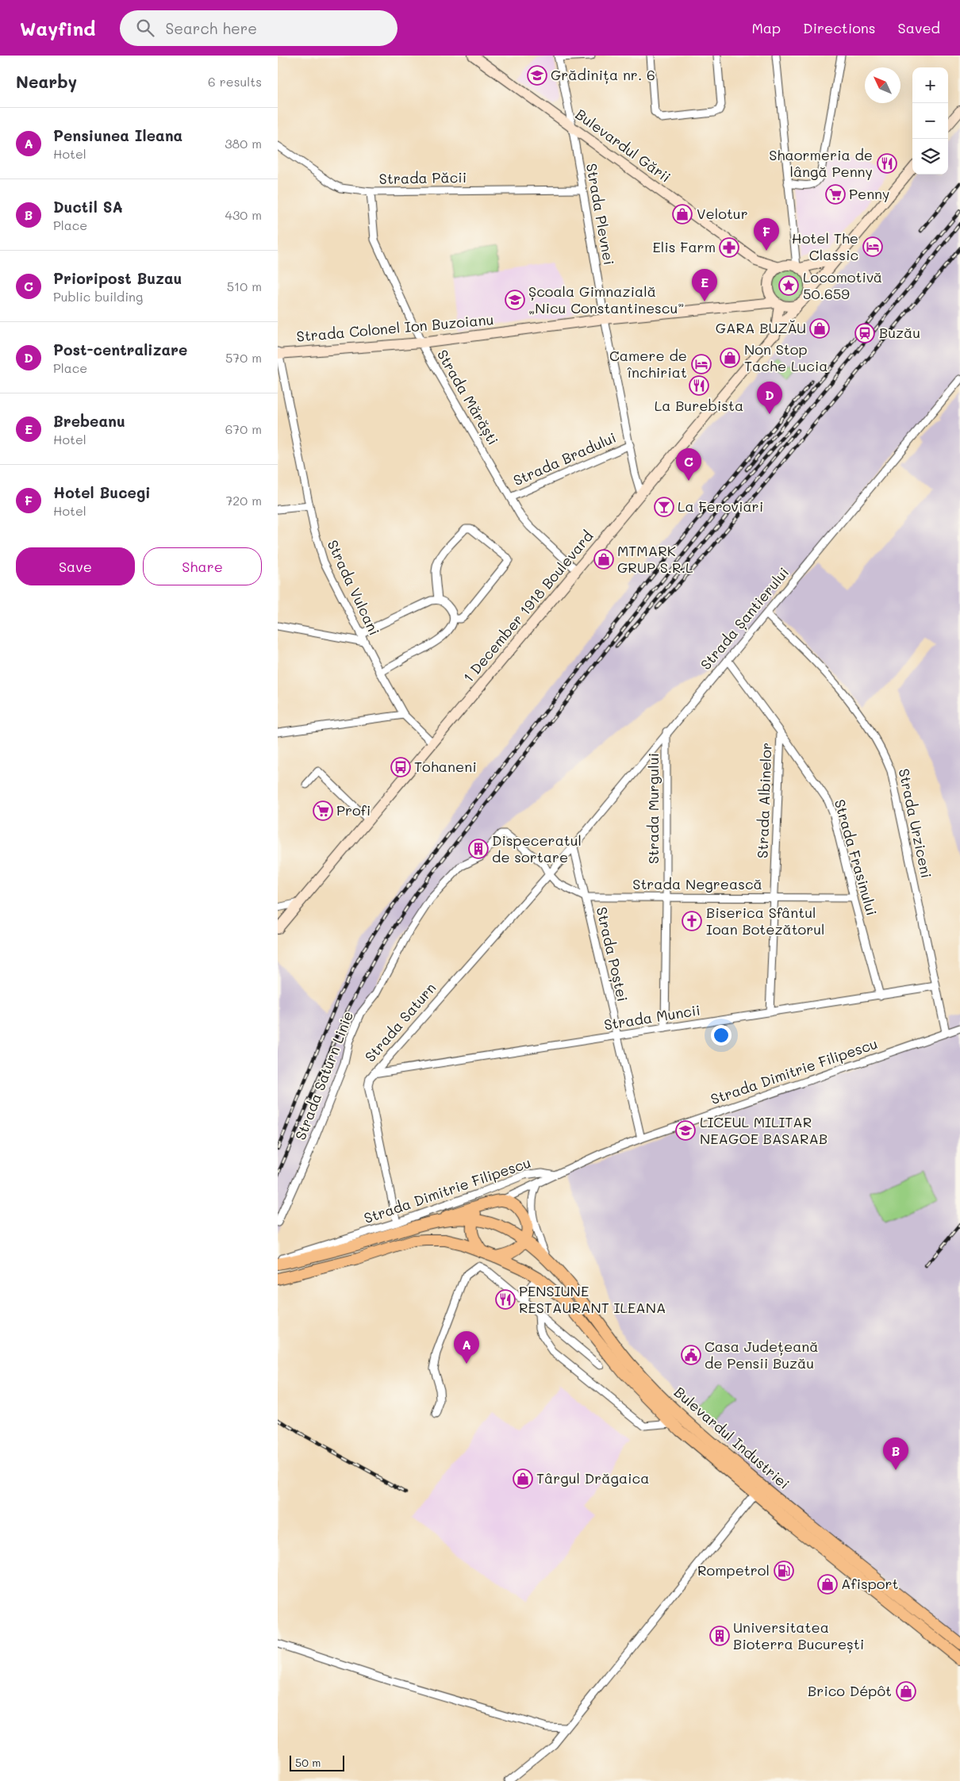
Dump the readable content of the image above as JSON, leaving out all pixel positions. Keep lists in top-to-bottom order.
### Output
{
  "streets": {
    "main road": [
      "Bulevardul Gării",
      "Strada Colonel Ion Buzoianu",
      "1 December 1918 Boulevard",
      "Bulevardul Industriei"
    ],
    "street": [
      "Strada Păcii",
      "Strada Plevnei",
      "Strada Mărăști",
      "Strada Bradului",
      "Strada Vulcani",
      "Strada Șantierului",
      "Strada Albinelor",
      "Strada Murgului",
      "Strada Urziceni",
      "Strada Frasinului",
      "Strada Negrească",
      "Strada Poștei",
      "Strada Muncii",
      "Strada Saturn",
      "Strada Dimitrie Filipescu",
      "Strada Saturn Linie"
    ]
  },
  "crossings": [
    ["Bulevardul Gării", "Strada Plevnei"],
    ["Bulevardul Gării", "Strada Colonel Ion Buzoianu"],
    ["Bulevardul Gării", "1 December 1918 Boulevard"],
    ["Strada Păcii", "Strada Plevnei"],
    ["Strada Păcii", "Strada Mărăști"],
    ["Strada Plevnei", "Strada Colonel Ion Buzoianu"],
    ["Strada Plevnei", "Strada Bradului"],
    ["Strada Plevnei", "1 December 1918 Boulevard"],
    ["Strada Colonel Ion Buzoianu", "Strada Mărăști"],
    ["Strada Colonel Ion Buzoianu", "Strada Vulcani"],
    ["Strada Colonel Ion Buzoianu", "1 December 1918 Boulevard"],
    ["Strada Mărăști", "Strada Bradului"],
    ["Strada Mărăști", "1 December 1918 Boulevard"],
    ["Strada Vulcani", "1 December 1918 Boulevard"],
    ["Strada Șantierului", "Strada Murgului"],
    ["Strada Șantierului", "Strada Urziceni"],
    ["Strada Șantierului", "Strada Frasinului"],
    ["Strada Șantierului", "Strada Negrească"],
    ["Strada Șantierului", "Strada Poștei"],
    ["Strada Șantierului", "Strada Saturn"],
    ["Strada Albinelor", "Strada Frasinului"],
    ["Strada Albinelor", "Strada Negrească"],
    ["Strada Albinelor", "Strada Muncii"],
    ["Strada Murgului", "Strada Negrească"],
    ["Strada Murgului", "Strada Muncii"],
    ["Strada Urziceni", "Strada Muncii"],
    ["Strada Urziceni", "Strada Dimitrie Filipescu"],
    ["Strada Frasinului", "Strada Negrească"],
    ["Strada Frasinului", "Strada Muncii"],
    ["Strada Negrească", "Strada Poștei"],
    ["Strada Negrească", "Strada Saturn"],
    ["Strada Negrească", "Strada Saturn Linie"],
    ["Strada Poștei", "Strada Muncii"],
    ["Strada Poștei", "Strada Dimitrie Filipescu"],
    ["Strada Muncii", "Strada Saturn"],
    ["Strada Saturn", "Strada Dimitrie Filipescu"]
  ],
  "places": {
    "school or university": ["Grădinița nr. 6", "Școala Gimnazială „Nicu Constantinescu”", "LICEUL MILITAR NEAGOE BASARAB"],
    "restaurant": ["Shaormeria de lângă Penny", "La Burebista", "PENSIUNE RESTAURANT ILEANA"],
    "supermarket": ["Penny", "Profi"],
    "shop": [
      "Velotur",
      "GARA BUZĂU",
      "Non Stop Tache Lucia",
      "MTMARK GRUP S.R.L",
      "Târgul Drăgaica",
      "Afisport",
      "Brico Dépôt"
    ],
    "hotel": ["Hotel The Classic", "Camere de închiriat"],
    "pharmacy": ["Elis Farm"],
    "place": ["Locomotivă 50.659"],
    "station": ["Buzău"],
    "bar": ["La Feroviari"],
    "bus stop": ["Tohaneni"],
    "building": ["Dispeceratul de sortare", "Universitatea Bioterra București"],
    "church": ["Biserica Sfântul Ioan Botezătorul"],
    "public building": ["Casa Județeană de Pensii Buzău"],
    "fuel station": ["Rompetrol"]
  },
  "scale_bar": "50 m",
  "north": "top left",
  "page": {
    "header": "Wayfind",
    "search": "Search here",
    "nav": ["Map", "Directions", "Saved"],
    "heading": ["Nearby", "6 results"],
    "map_buttons": ["+", "−"],
    "list": [
      {
        "mark": "A",
        "name": "Pensiunea Ileana",
        "note": "Hotel",
        "value": "380 m"
      },
      {
        "mark": "B",
        "name": "Ductil SA",
        "note": "Place",
        "value": "430 m"
      },
      {
        "mark": "C",
        "name": "Prioripost Buzau",
        "note": "Public building",
        "value": "510 m"
      },
      {
        "mark": "D",
        "name": "Post-centralizare",
        "note": "Place",
        "value": "570 m"
      },
      {
        "mark": "E",
        "name": "Brebeanu",
        "note": "Hotel",
        "value": "670 m"
      },
      {
        "mark": "F",
        "name": "Hotel Bucegi",
        "note": "Hotel",
        "value": "720 m"
      }
    ],
    "pins": [
      "F",
      "E",
      "D",
      "C",
      "A",
      "B"
    ],
    "buttons": ["Save", "Share"],
    "scale": "50 m"
  }
}
